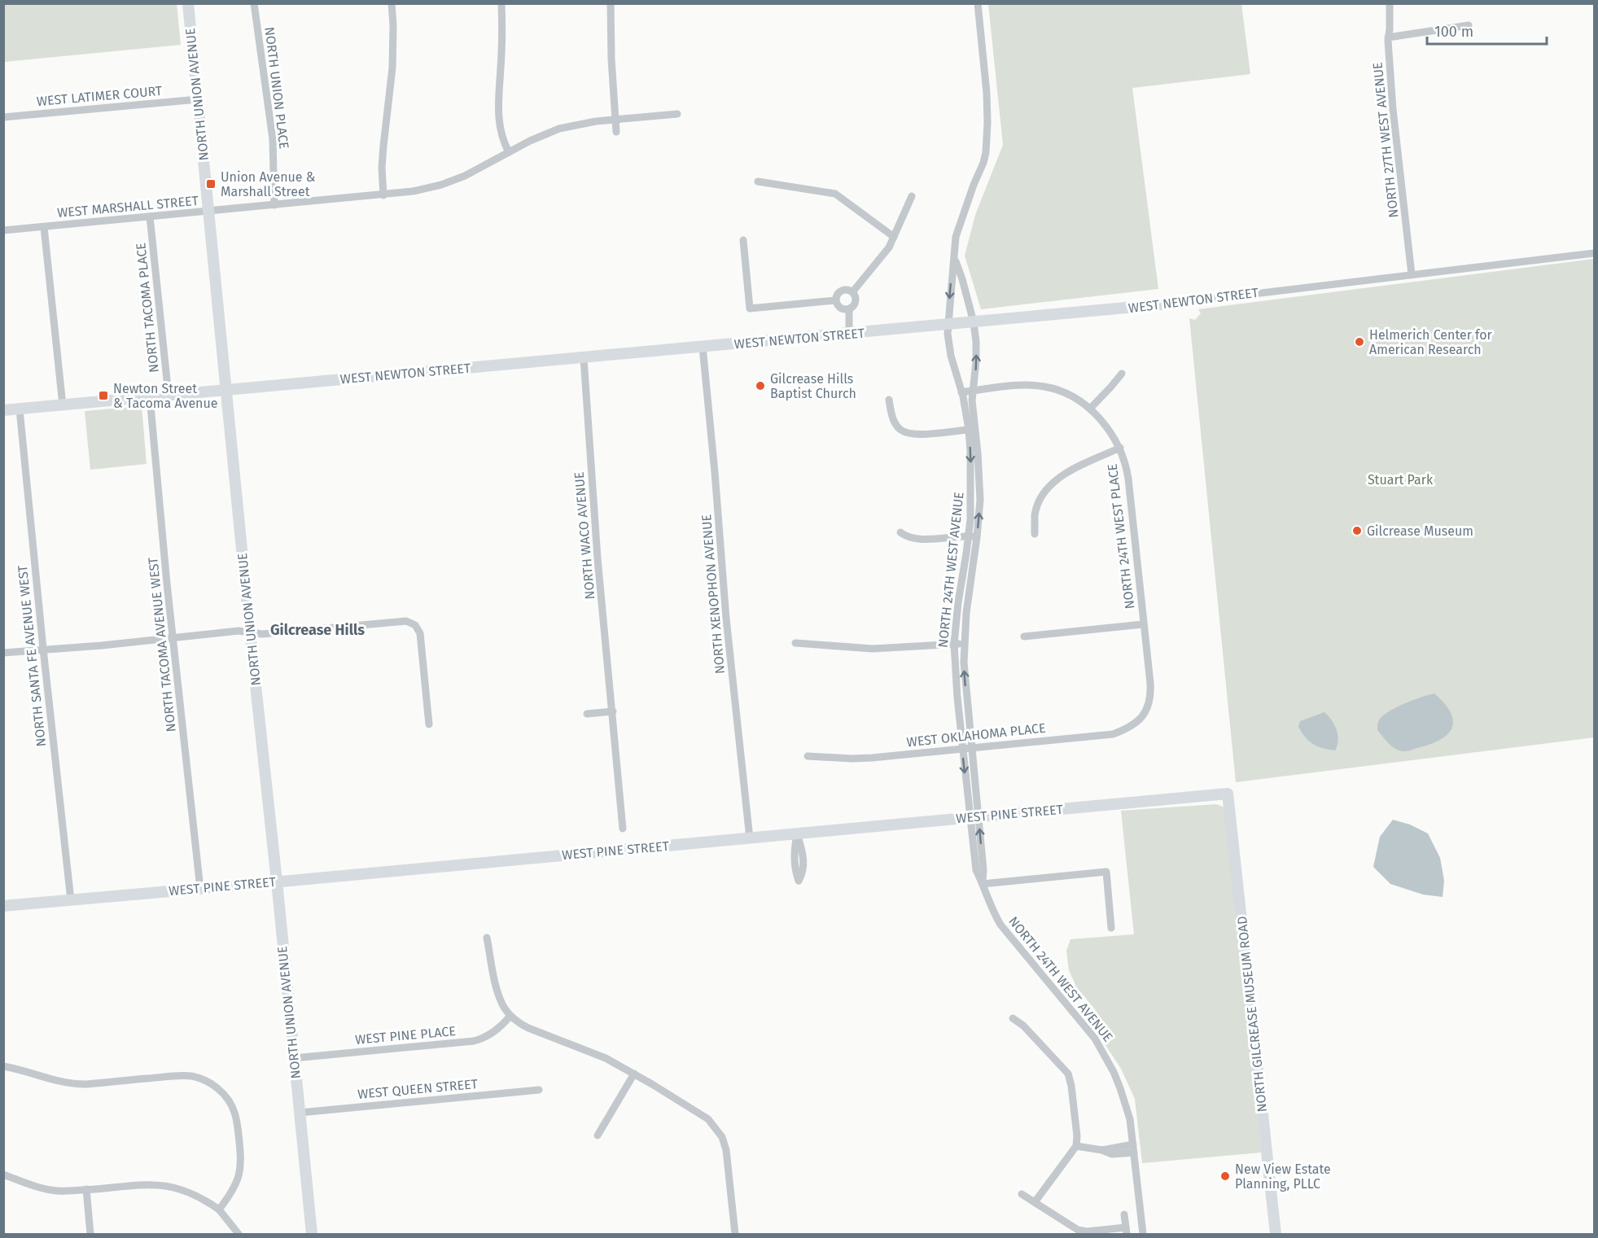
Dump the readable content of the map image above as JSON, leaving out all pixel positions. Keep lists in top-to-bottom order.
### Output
{
  "streets": {
    "street": [
      "NORTH UNION PLACE",
      "NORTH UNION AVENUE",
      "WEST LATIMER COURT",
      "NORTH 27TH WEST AVENUE",
      "WEST MARSHALL STREET",
      "WEST NEWTON STREET",
      "NORTH TACOMA PLACE",
      "NORTH WACO AVENUE",
      "NORTH 24TH WEST PLACE",
      "NORTH 24TH WEST AVENUE",
      "NORTH XENOPHON AVENUE",
      "NORTH TACOMA AVENUE WEST",
      "NORTH SANTA FE AVENUE WEST",
      "WEST OKLAHOMA PLACE",
      "WEST PINE STREET",
      "NORTH GILCREASE MUSEUM ROAD",
      "WEST PINE PLACE",
      "WEST QUEEN STREET"
    ]
  },
  "crossings": [
    ["NORTH UNION PLACE", "WEST MARSHALL STREET"],
    ["NORTH UNION AVENUE", "WEST LATIMER COURT"],
    ["NORTH UNION AVENUE", "WEST MARSHALL STREET"],
    ["NORTH UNION AVENUE", "WEST NEWTON STREET"],
    ["NORTH UNION AVENUE", "WEST PINE STREET"],
    ["NORTH UNION AVENUE", "WEST PINE PLACE"],
    ["NORTH UNION AVENUE", "WEST QUEEN STREET"],
    ["NORTH 27TH WEST AVENUE", "WEST NEWTON STREET"],
    ["WEST MARSHALL STREET", "NORTH TACOMA PLACE"],
    ["WEST NEWTON STREET", "NORTH TACOMA PLACE"],
    ["WEST NEWTON STREET", "NORTH WACO AVENUE"],
    ["WEST NEWTON STREET", "NORTH 24TH WEST AVENUE"],
    ["WEST NEWTON STREET", "NORTH XENOPHON AVENUE"],
    ["WEST NEWTON STREET", "NORTH TACOMA AVENUE WEST"],
    ["WEST NEWTON STREET", "NORTH SANTA FE AVENUE WEST"],
    ["NORTH 24TH WEST PLACE", "NORTH 24TH WEST AVENUE"],
    ["NORTH 24TH WEST PLACE", "WEST OKLAHOMA PLACE"],
    ["NORTH 24TH WEST AVENUE", "WEST OKLAHOMA PLACE"],
    ["NORTH 24TH WEST AVENUE", "WEST PINE STREET"],
    ["NORTH XENOPHON AVENUE", "WEST PINE STREET"],
    ["NORTH TACOMA AVENUE WEST", "WEST PINE STREET"],
    ["NORTH SANTA FE AVENUE WEST", "WEST PINE STREET"],
    ["WEST PINE STREET", "NORTH GILCREASE MUSEUM ROAD"]
  ],
  "districts": ["Gilcrease Hills"],
  "parks": ["Stuart Park"],
  "places": {
    "transit": ["Union Avenue & Marshall Street", "Newton Street & Tacoma Avenue"],
    "other": [
      "Helmerich Center for American Research",
      "Gilcrease Hills Baptist Church",
      "Gilcrease Museum",
      "New View Estate Planning, PLLC"
    ]
  },
  "scale_bar": "100 m"
}
